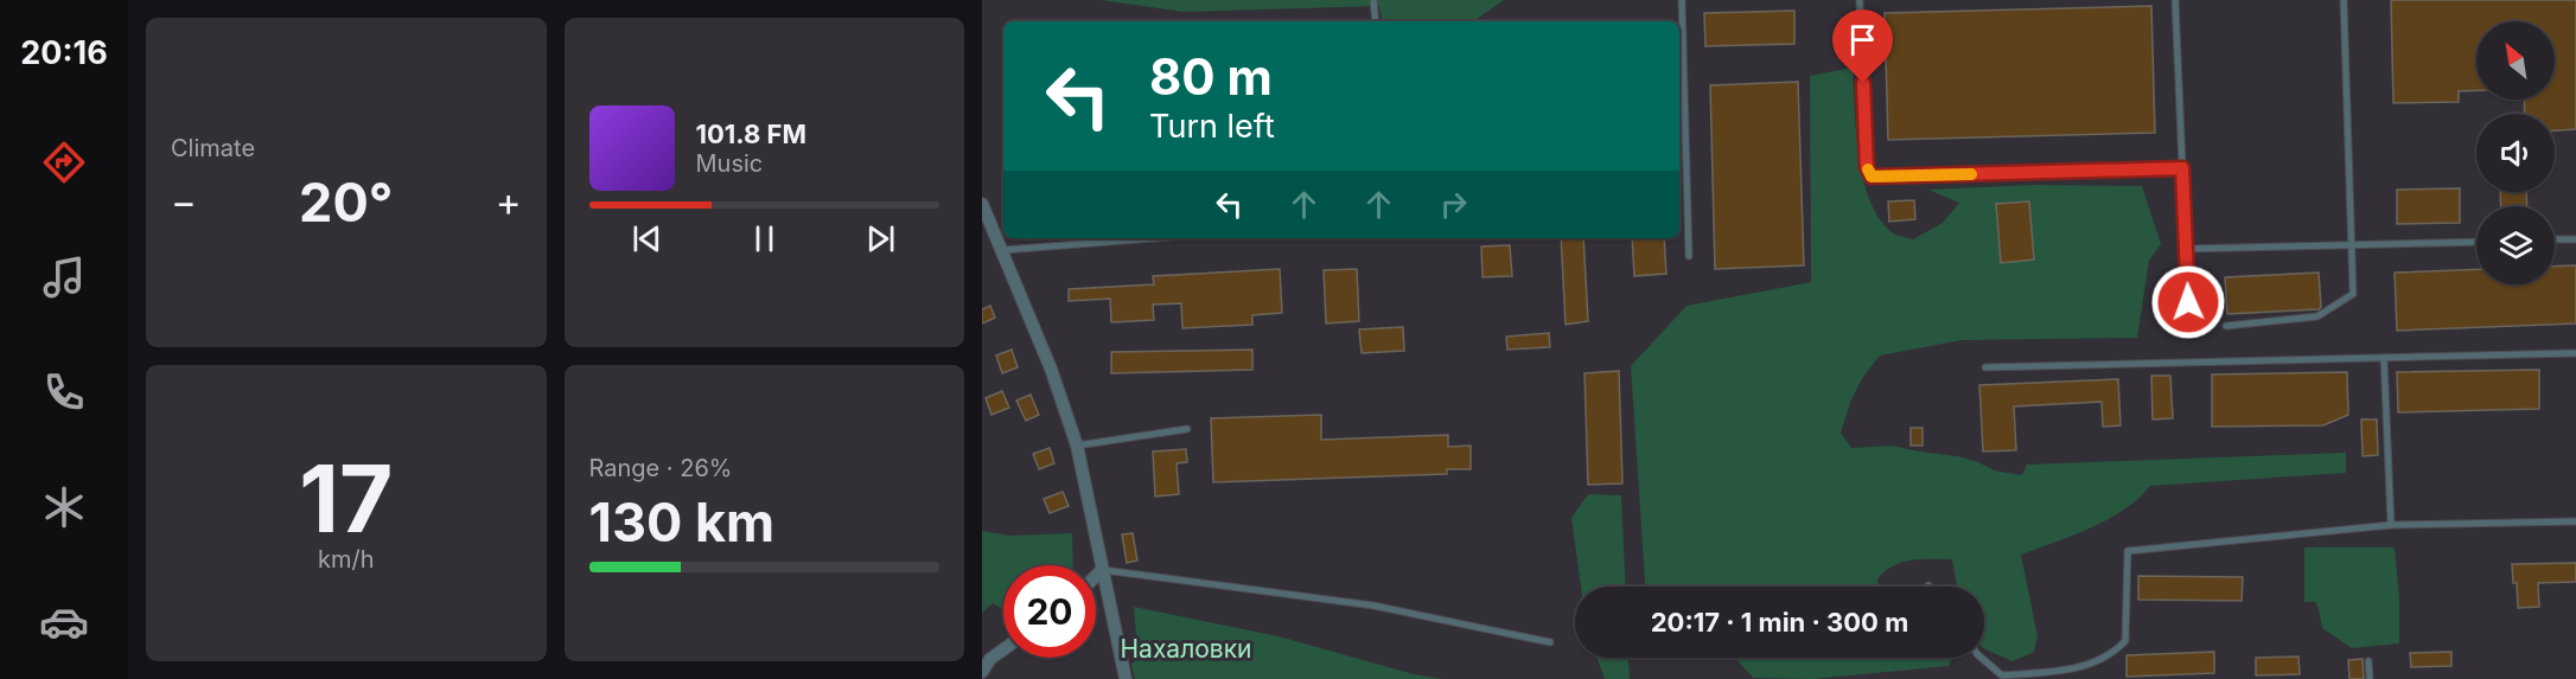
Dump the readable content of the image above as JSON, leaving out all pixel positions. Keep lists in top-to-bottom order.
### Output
{
  "parks": ["Нахаловки"],
  "north": "top left",
  "page": {
    "tabs": "20:16",
    "tile": [
      "Climate",
      ["17", "km/h"],
      ["Range · 26%", "130 km"]
    ],
    "turn": ["80 m", "Turn left"],
    "song": ["101.8 FM", "Music"],
    "heat": ["−", "20°", "+"],
    "limit": "20",
    "trip": "20:17 · 1 min · 300 m"
  }
}
